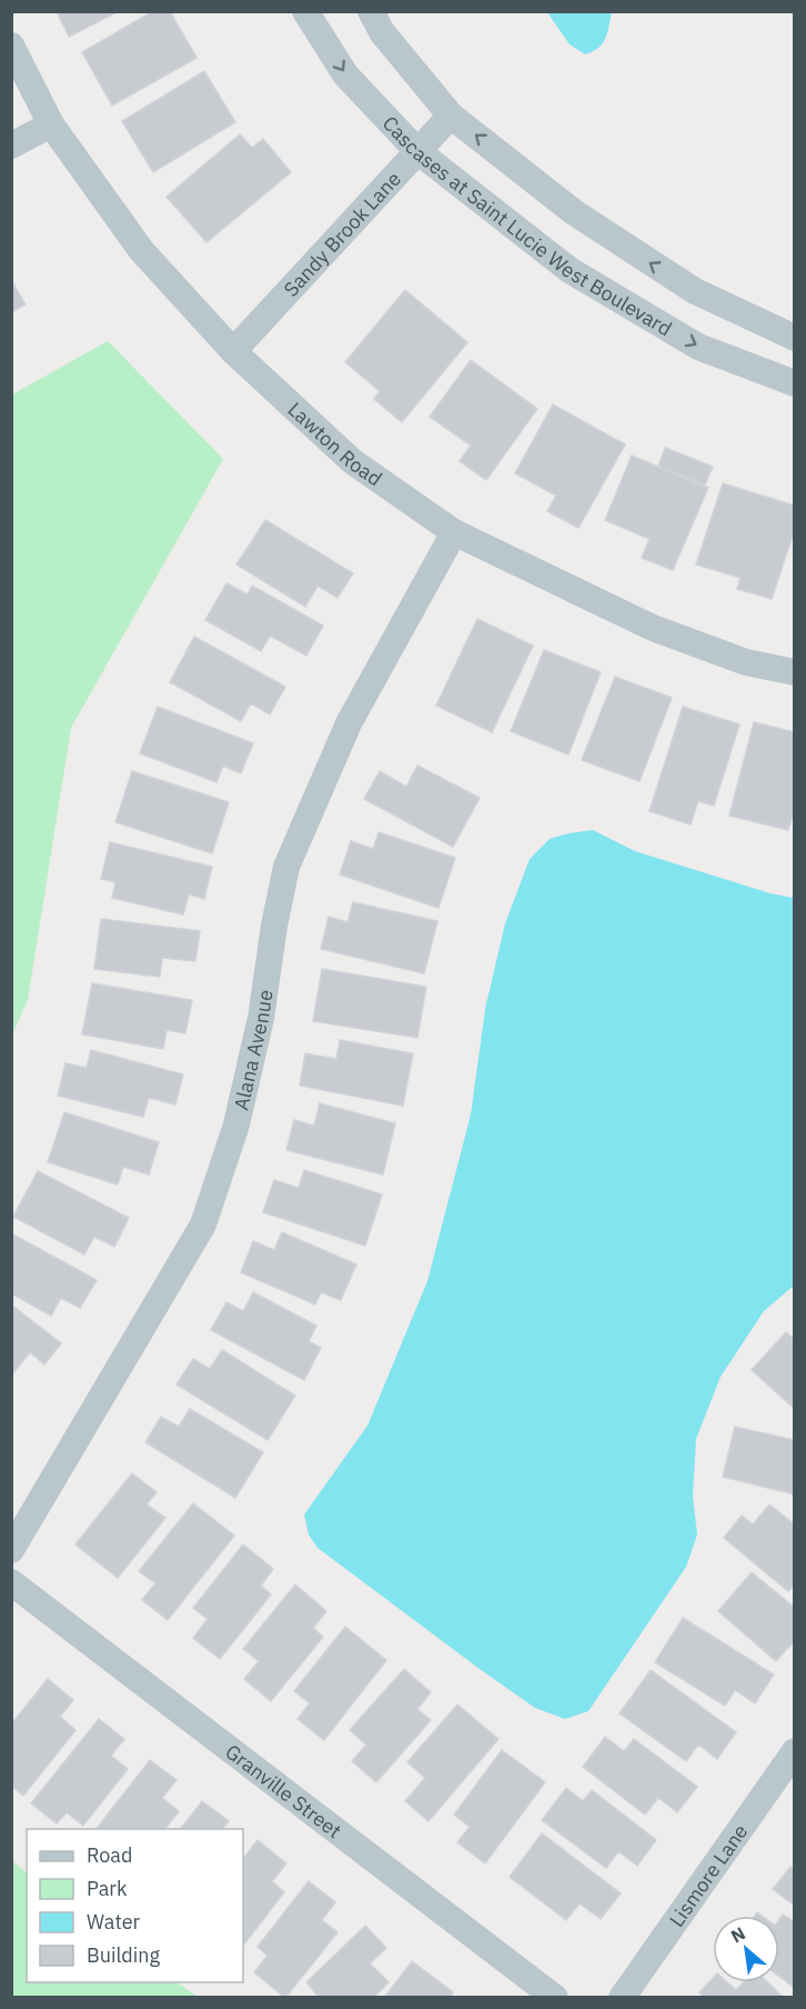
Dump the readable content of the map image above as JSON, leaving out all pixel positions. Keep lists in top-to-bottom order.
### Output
{
  "streets": {
    "street": [
      "Cascases at Saint Lucie West Boulevard",
      "Sandy Brook Lane",
      "Lawton Road",
      "Alana Avenue",
      "Granville Street",
      "Lismore Lane"
    ]
  },
  "crossings": [
    ["Cascases at Saint Lucie West Boulevard", "Sandy Brook Lane"],
    ["Sandy Brook Lane", "Lawton Road"],
    ["Lawton Road", "Alana Avenue"]
  ],
  "legend": [
    "Road",
    "Park",
    "Water",
    "Building"
  ],
  "north": "top left"
}
